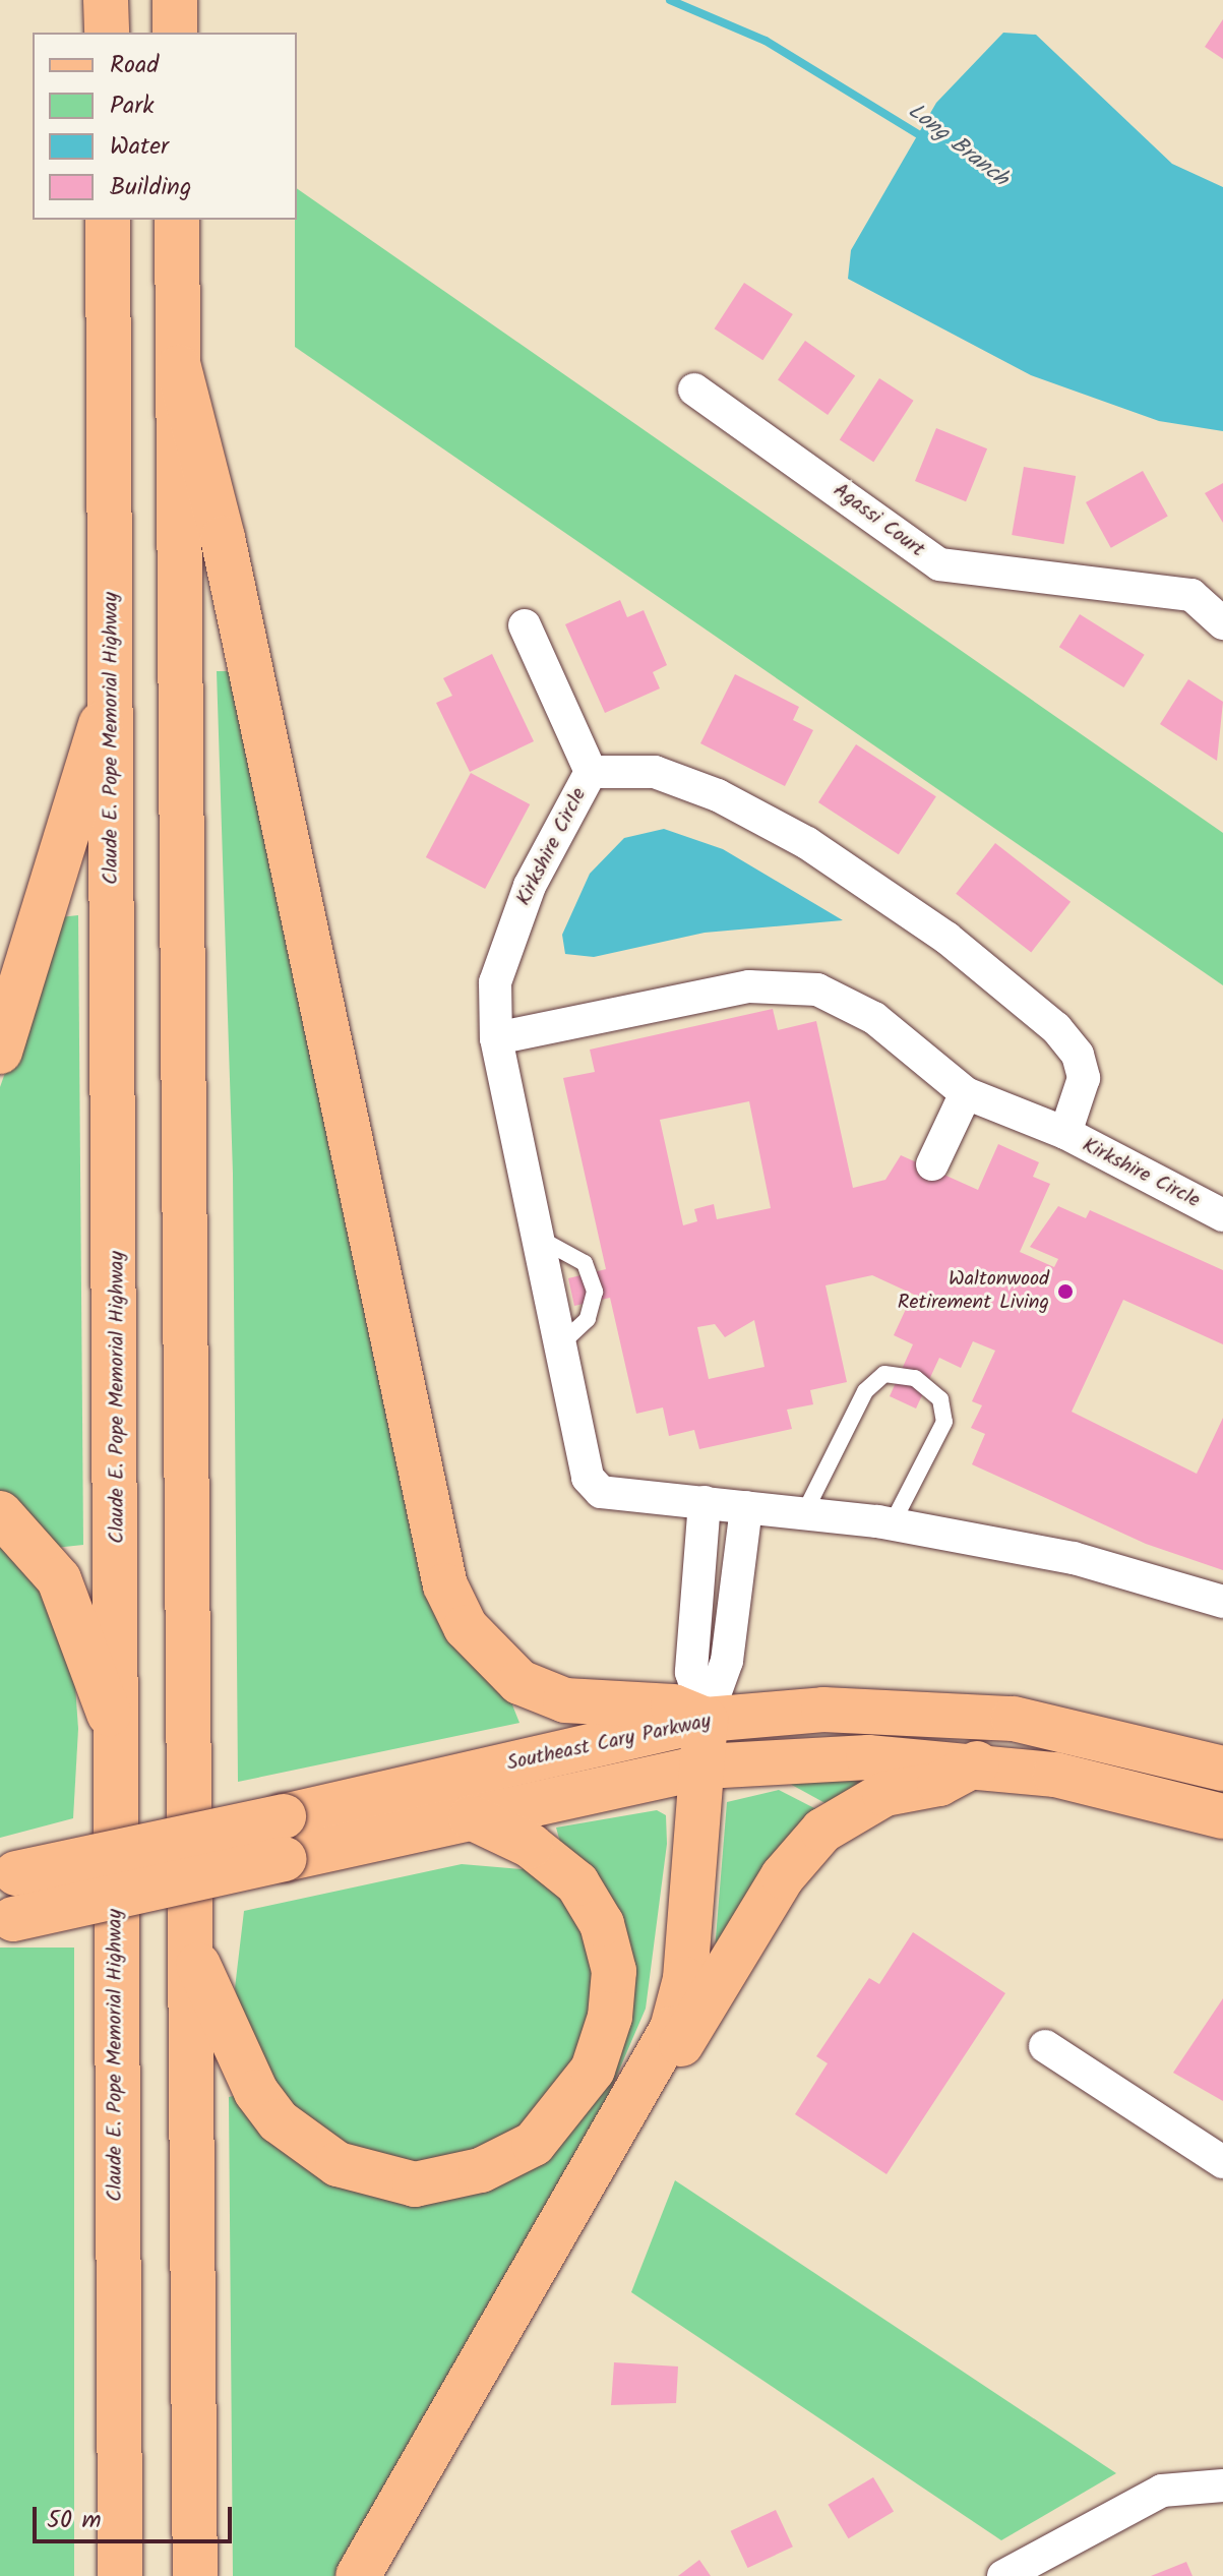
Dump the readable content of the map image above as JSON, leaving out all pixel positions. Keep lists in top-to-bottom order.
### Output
{
  "streets": {
    "main road": ["Claude E. Pope Memorial Highway", "Southeast Cary Parkway"],
    "street": ["Agassi Court", "Kirkshire Circle"]
  },
  "water": ["Long Branch"],
  "places": ["Waltonwood Retirement Living"],
  "legend": [
    "Road",
    "Park",
    "Water",
    "Building"
  ],
  "scale_bar": "50 m"
}
